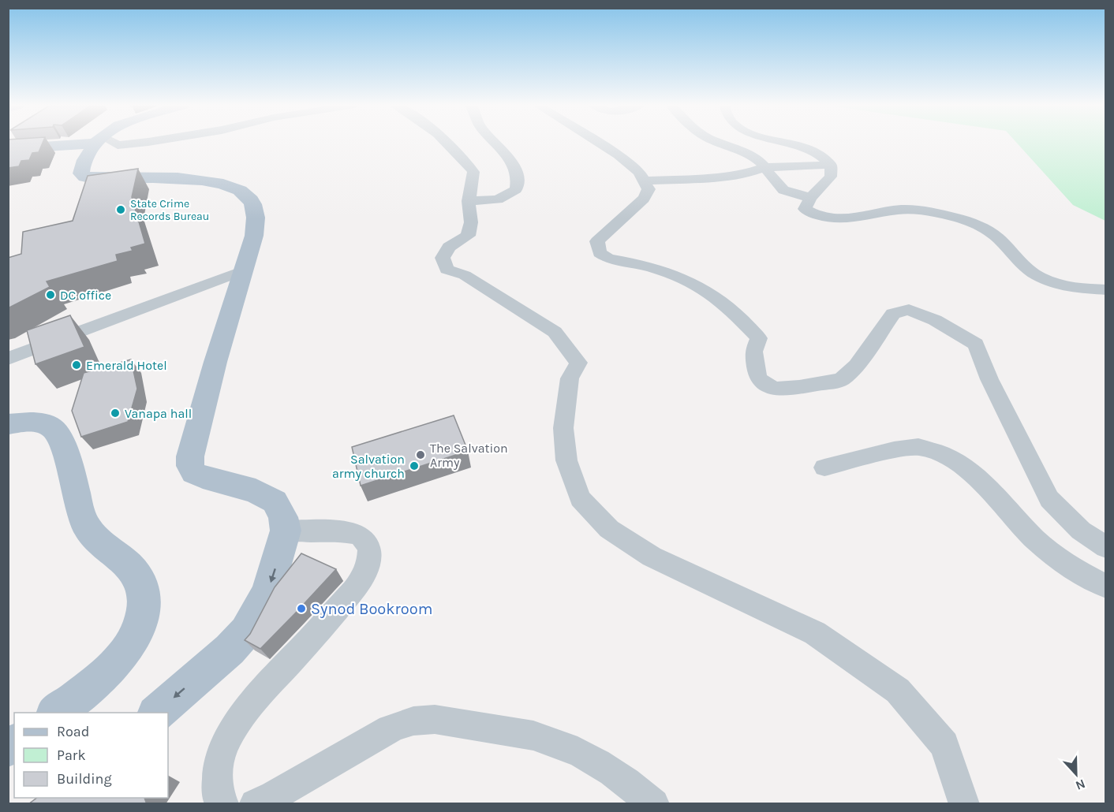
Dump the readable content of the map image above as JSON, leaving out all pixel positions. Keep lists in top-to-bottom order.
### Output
{
  "places": [
    "State Crime Records Bureau",
    "DC office",
    "Emerald Hotel",
    "Vanapa hall",
    "The Salvation Army",
    "Salvation army church",
    "Synod Bookroom"
  ],
  "legend": ["Road", "Park", "Building"],
  "north": "bottom"
}
